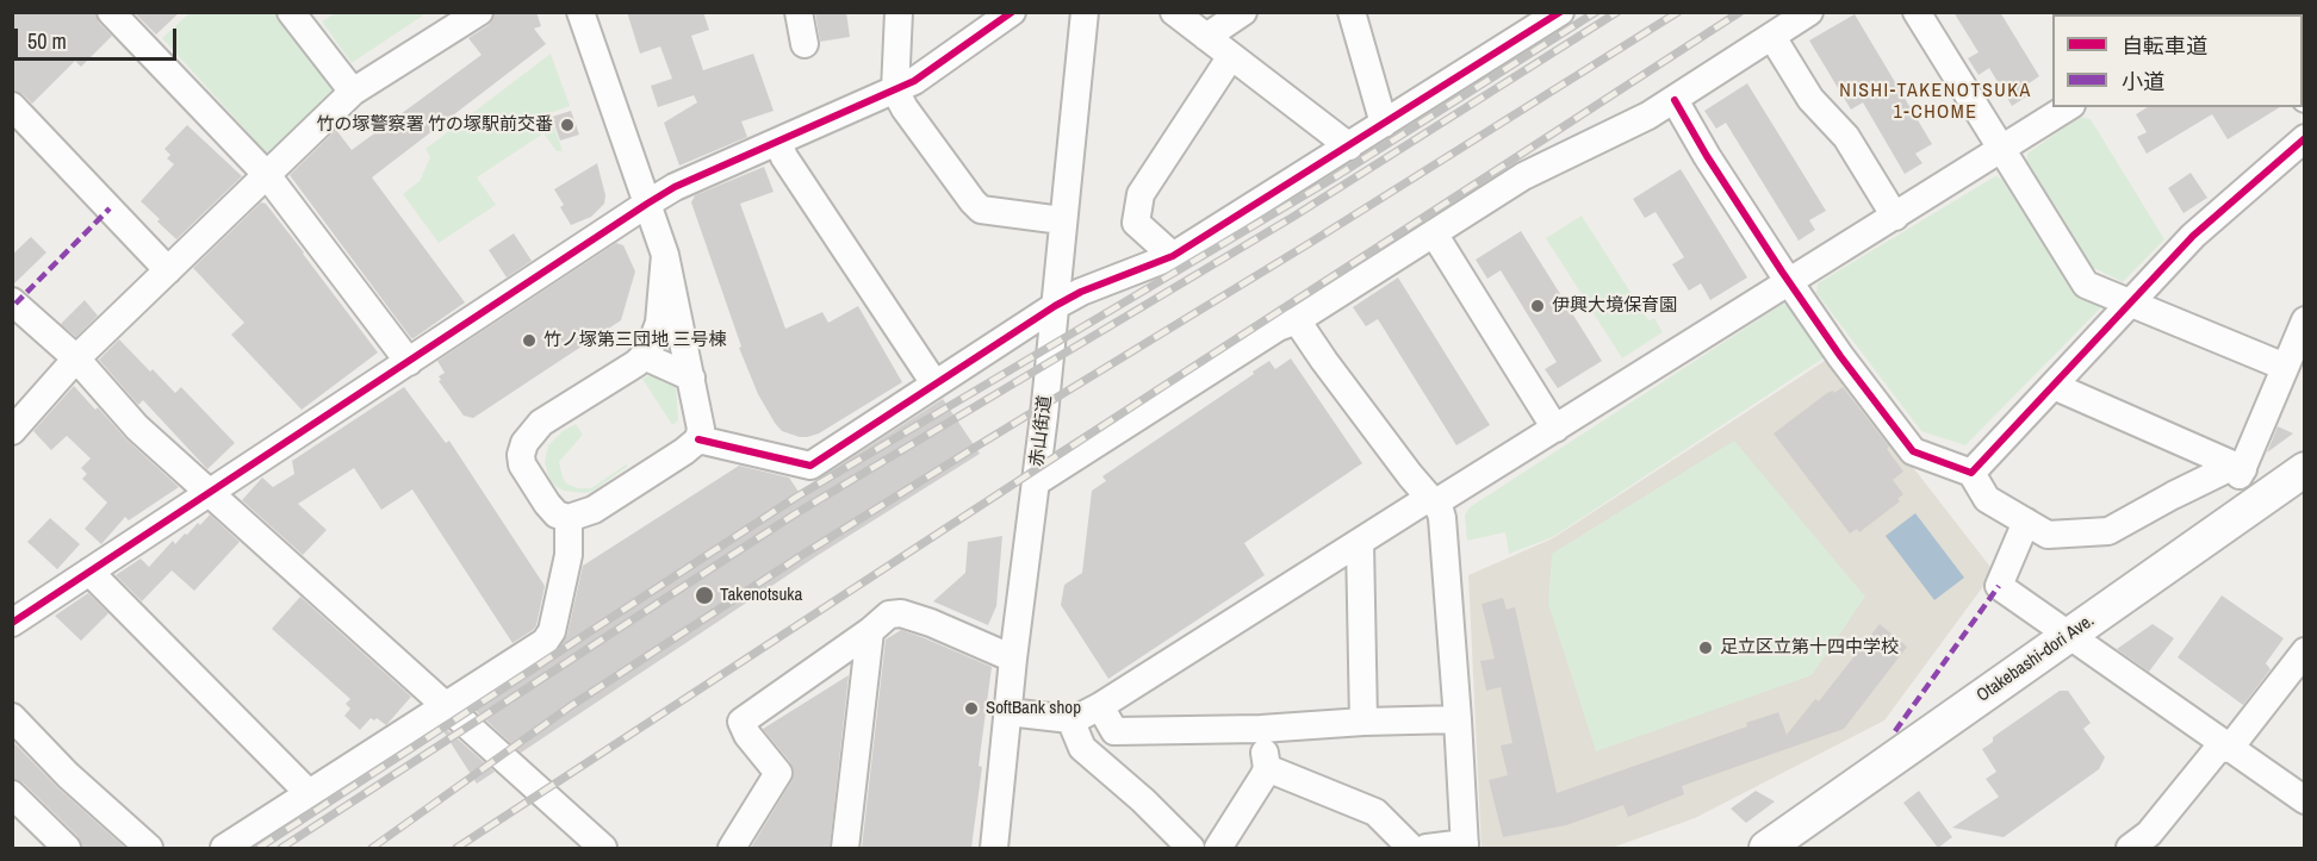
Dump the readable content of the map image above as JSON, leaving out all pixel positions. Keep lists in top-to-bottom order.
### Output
{
  "streets": {
    "main road": ["Otakebashi-dori Ave."],
    "street": ["赤山街道"]
  },
  "districts": ["NISHI-TAKENOTSUKA 1-CHOME"],
  "places": [
    "竹の塚警察署 竹の塚駅前交番",
    "伊興大境保育園",
    "竹ノ塚第三団地 三号棟",
    "Takenotsuka",
    "足立区立第十四中学校",
    "SoftBank shop"
  ],
  "legend": ["自転車道", "小道"],
  "scale_bar": "50 m"
}
